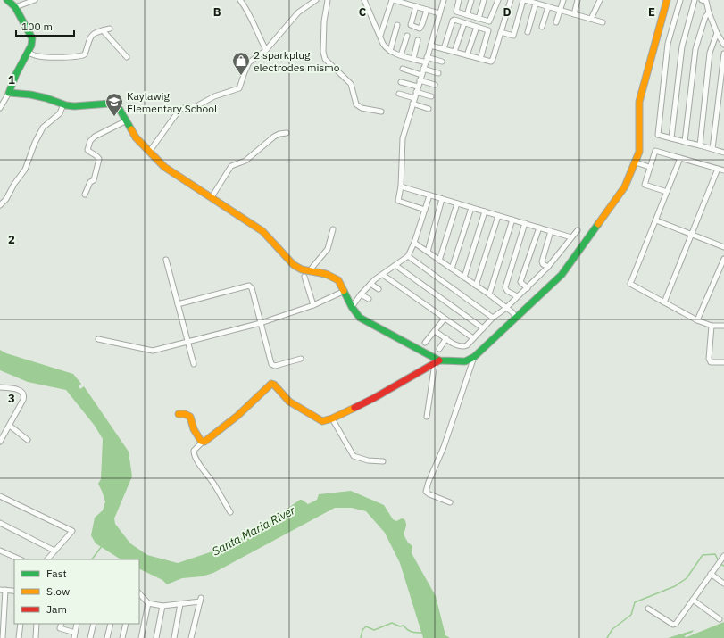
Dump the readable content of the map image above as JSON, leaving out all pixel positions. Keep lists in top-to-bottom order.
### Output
{
  "water": ["Santa Maria River"],
  "places": {
    "shop": ["2 sparkplug electrodes mismo"],
    "school or university": ["Kaylawig Elementary School"]
  },
  "legend": ["Fast", "Slow", "Jam"],
  "scale_bar": "100 m",
  "grid": {
    "columns": [
      "B",
      "C",
      "D",
      "E"
    ],
    "rows": ["1", "2", "3"]
  }
}
